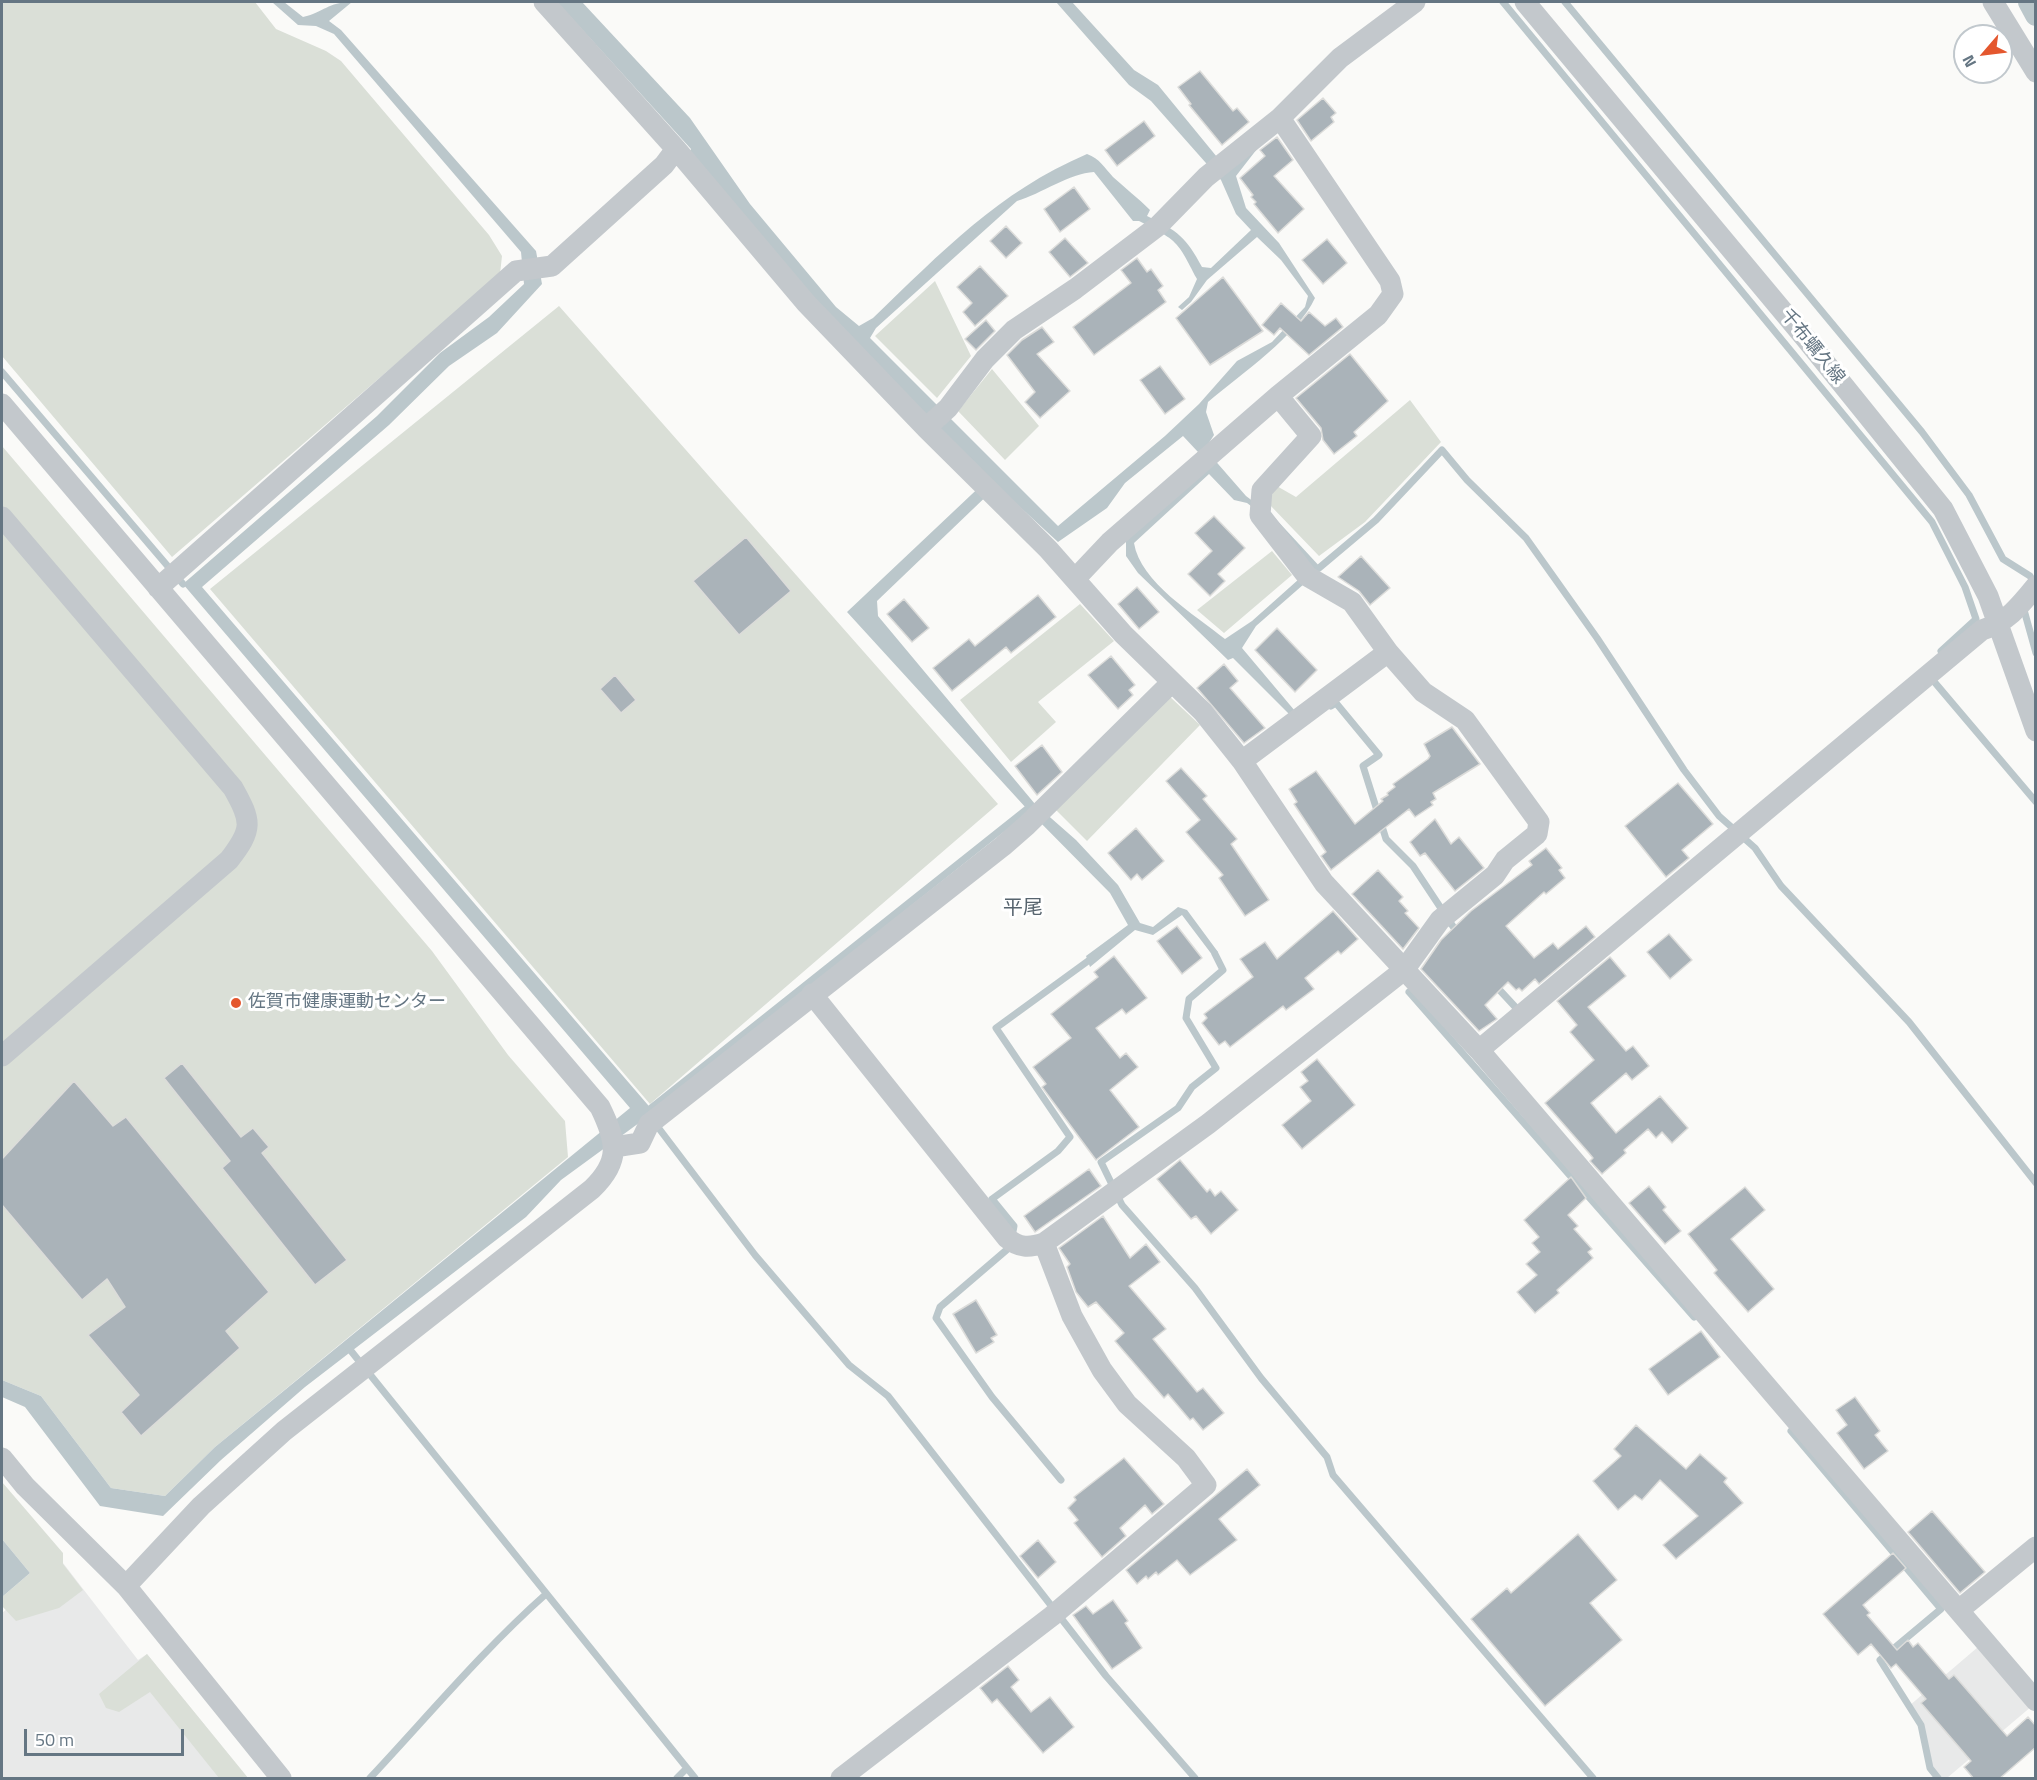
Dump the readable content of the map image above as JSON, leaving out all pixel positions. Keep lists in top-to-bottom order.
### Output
{
  "streets": {
    "street": ["千布蠣久線"]
  },
  "districts": ["平尾"],
  "places": ["佐賀市健康運動センター"],
  "scale_bar": "50 m",
  "north": "bottom left"
}
